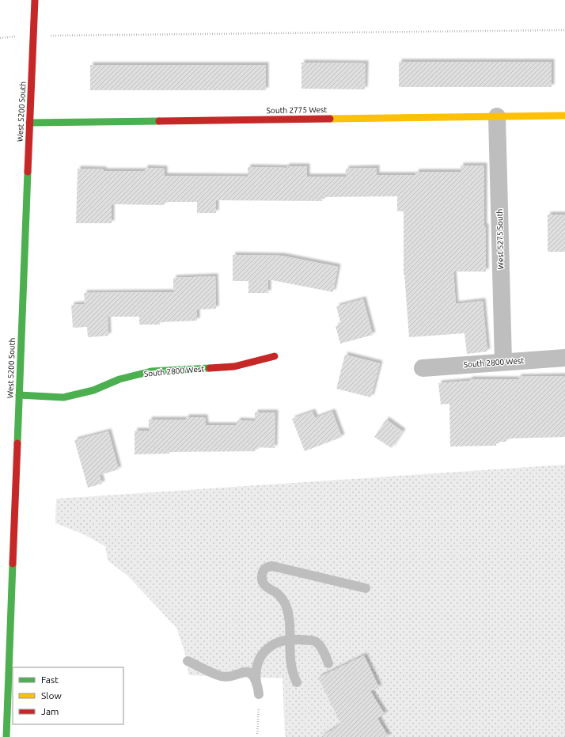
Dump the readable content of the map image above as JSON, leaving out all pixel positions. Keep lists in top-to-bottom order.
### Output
{
  "streets": {
    "street": [
      "South 2775 West",
      "West 5200 South",
      "West 5275 South",
      "South 2800 West"
    ]
  },
  "crossings": [
    ["South 2775 West", "West 5200 South"],
    ["South 2775 West", "West 5275 South"],
    ["West 5200 South", "South 2800 West"],
    ["West 5275 South", "South 2800 West"]
  ],
  "legend": ["Fast", "Slow", "Jam"]
}
